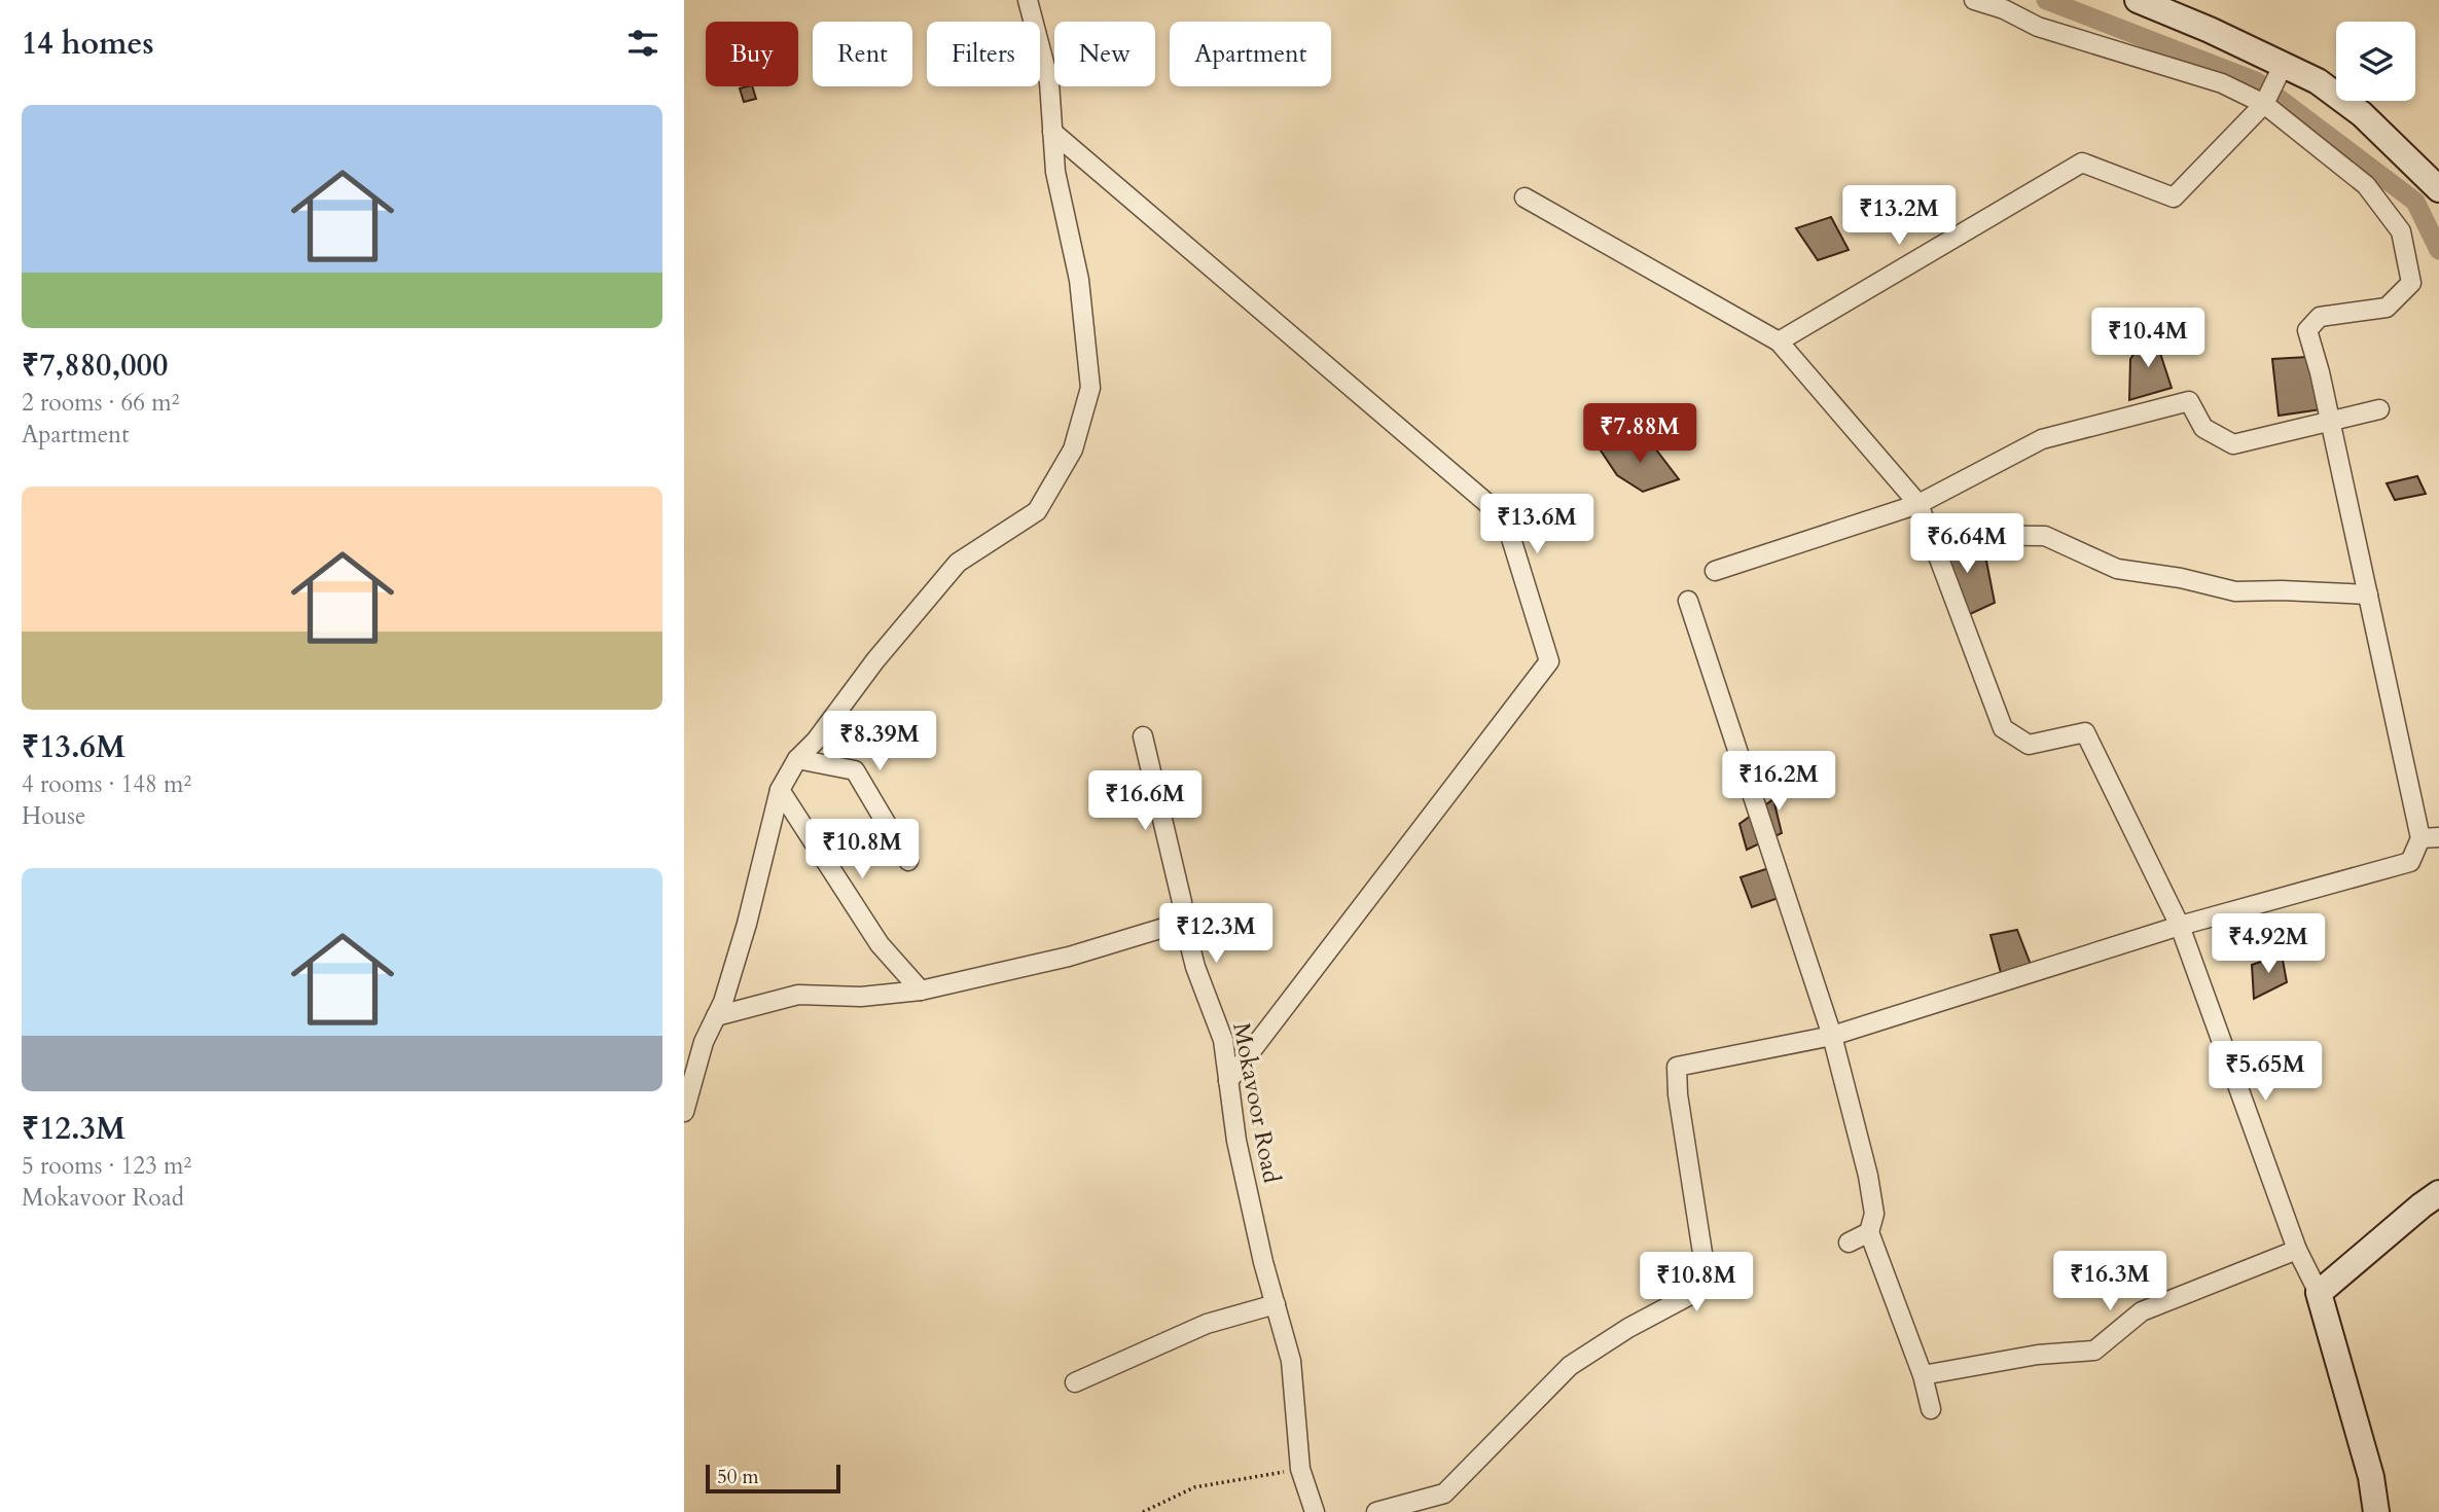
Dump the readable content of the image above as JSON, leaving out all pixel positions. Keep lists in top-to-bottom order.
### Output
{
  "streets": {
    "street": ["Mokavoor Road"]
  },
  "scale_bar": "50 m",
  "page": {
    "heading": "14 homes",
    "chip": [
      "Buy",
      "Rent",
      "Filters",
      "New",
      "Apartment"
    ],
    "list": [
      {
        "name": "₹7,880,000",
        "note": "2 rooms · 66 m² · Apartment"
      },
      {
        "name": "₹13.6M",
        "note": "4 rooms · 148 m² · House"
      },
      {
        "name": "₹12.3M",
        "note": "5 rooms · 123 m² · Mokavoor Road"
      }
    ],
    "price": [
      "₹13.2M",
      "₹10.4M",
      "₹7.88M",
      "₹13.6M",
      "₹6.64M",
      "₹8.39M",
      "₹16.2M",
      "₹16.6M",
      "₹10.8M",
      "₹12.3M",
      "₹4.92M",
      "₹5.65M",
      "₹16.3M",
      "₹10.8M"
    ],
    "scale": "50 m"
  }
}
